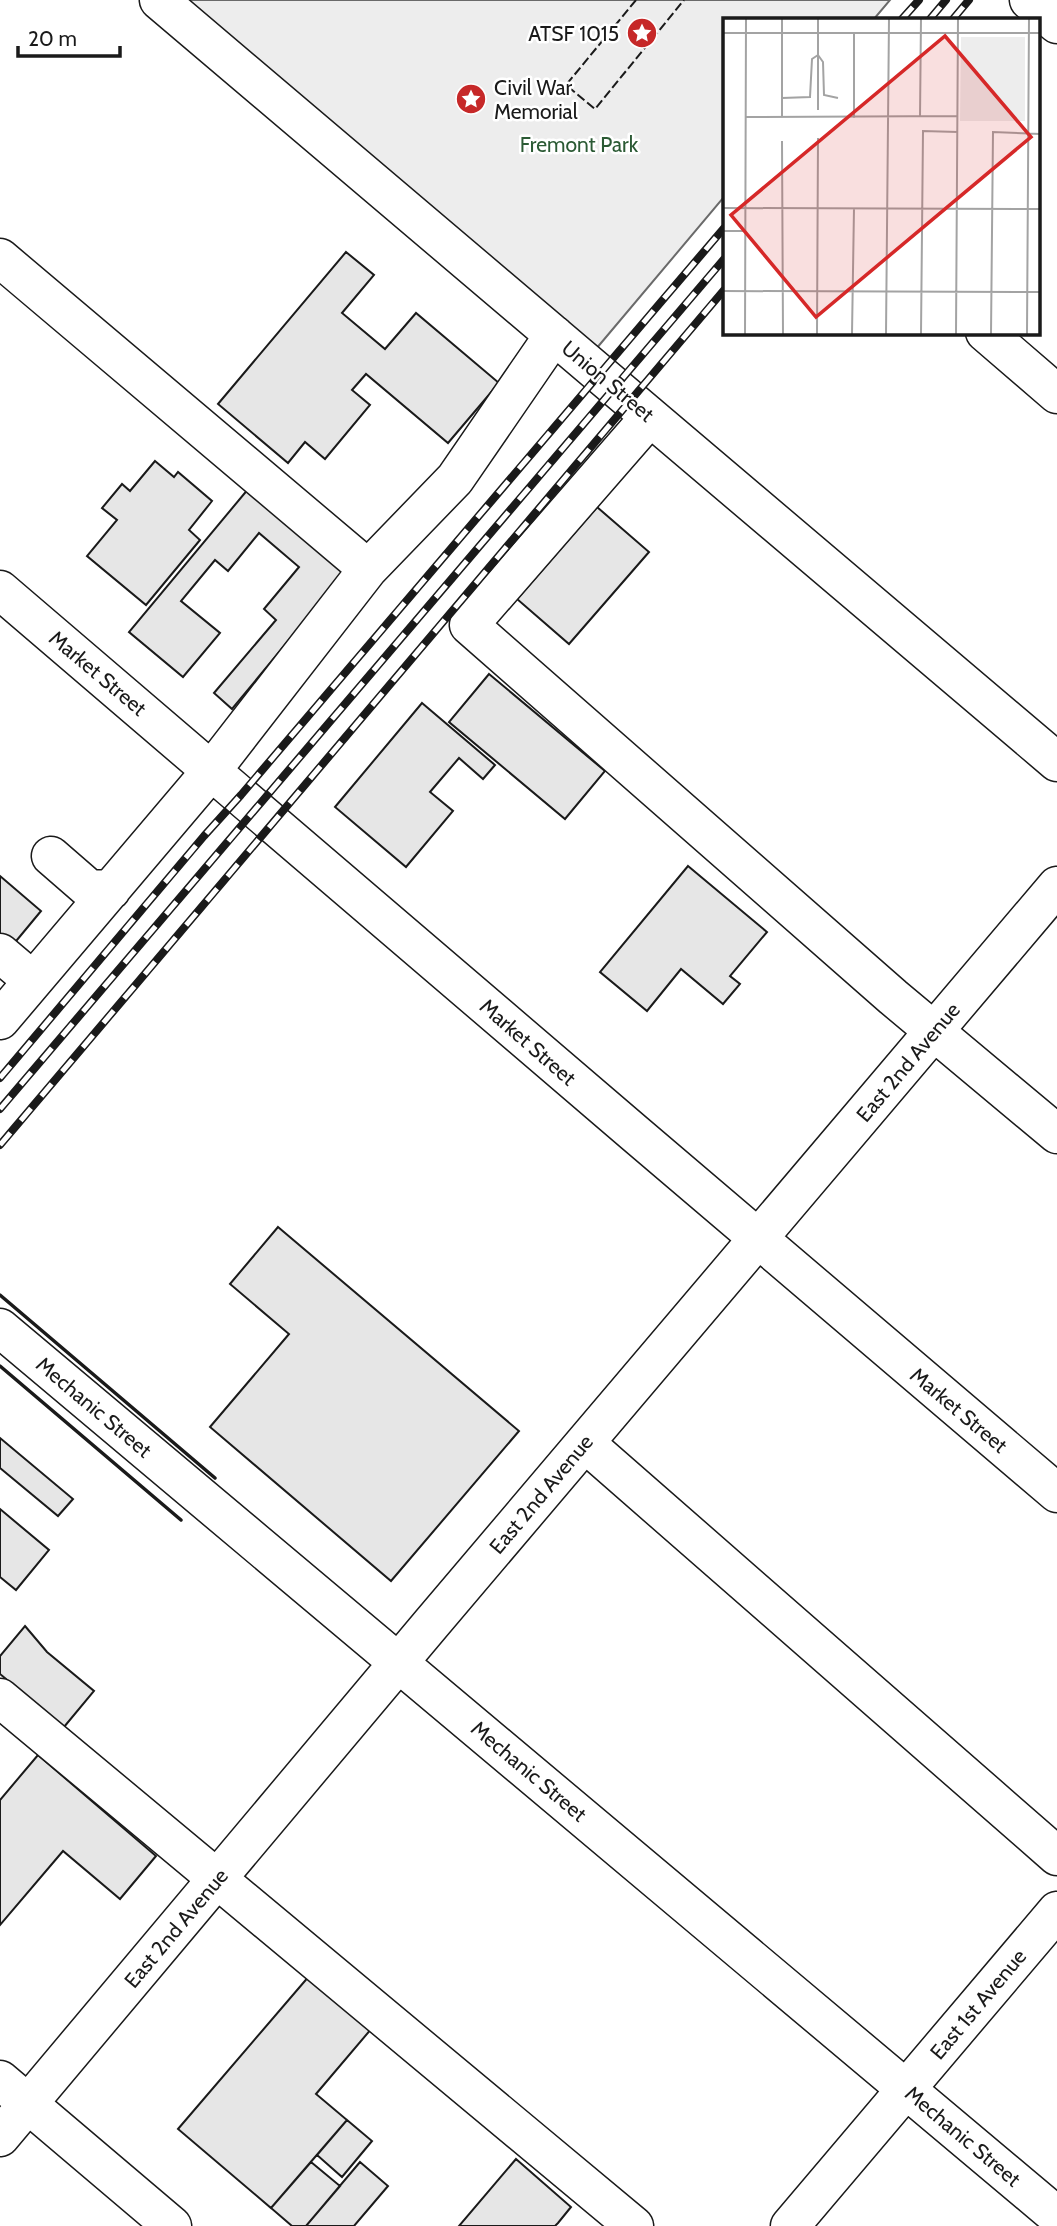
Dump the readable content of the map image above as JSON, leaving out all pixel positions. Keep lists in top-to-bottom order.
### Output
{
  "streets": {
    "street": [
      "Union Street",
      "Market Street",
      "East 2nd Avenue",
      "Mechanic Street",
      "East 1st Avenue"
    ]
  },
  "crossings": [
    ["Market Street", "East 2nd Avenue"],
    ["East 2nd Avenue", "Mechanic Street"],
    ["Mechanic Street", "East 1st Avenue"]
  ],
  "parks": ["Fremont Park"],
  "places": {
    "place": ["ATSF 1015", "Civil War Memorial"]
  },
  "scale_bar": "20 m"
}
